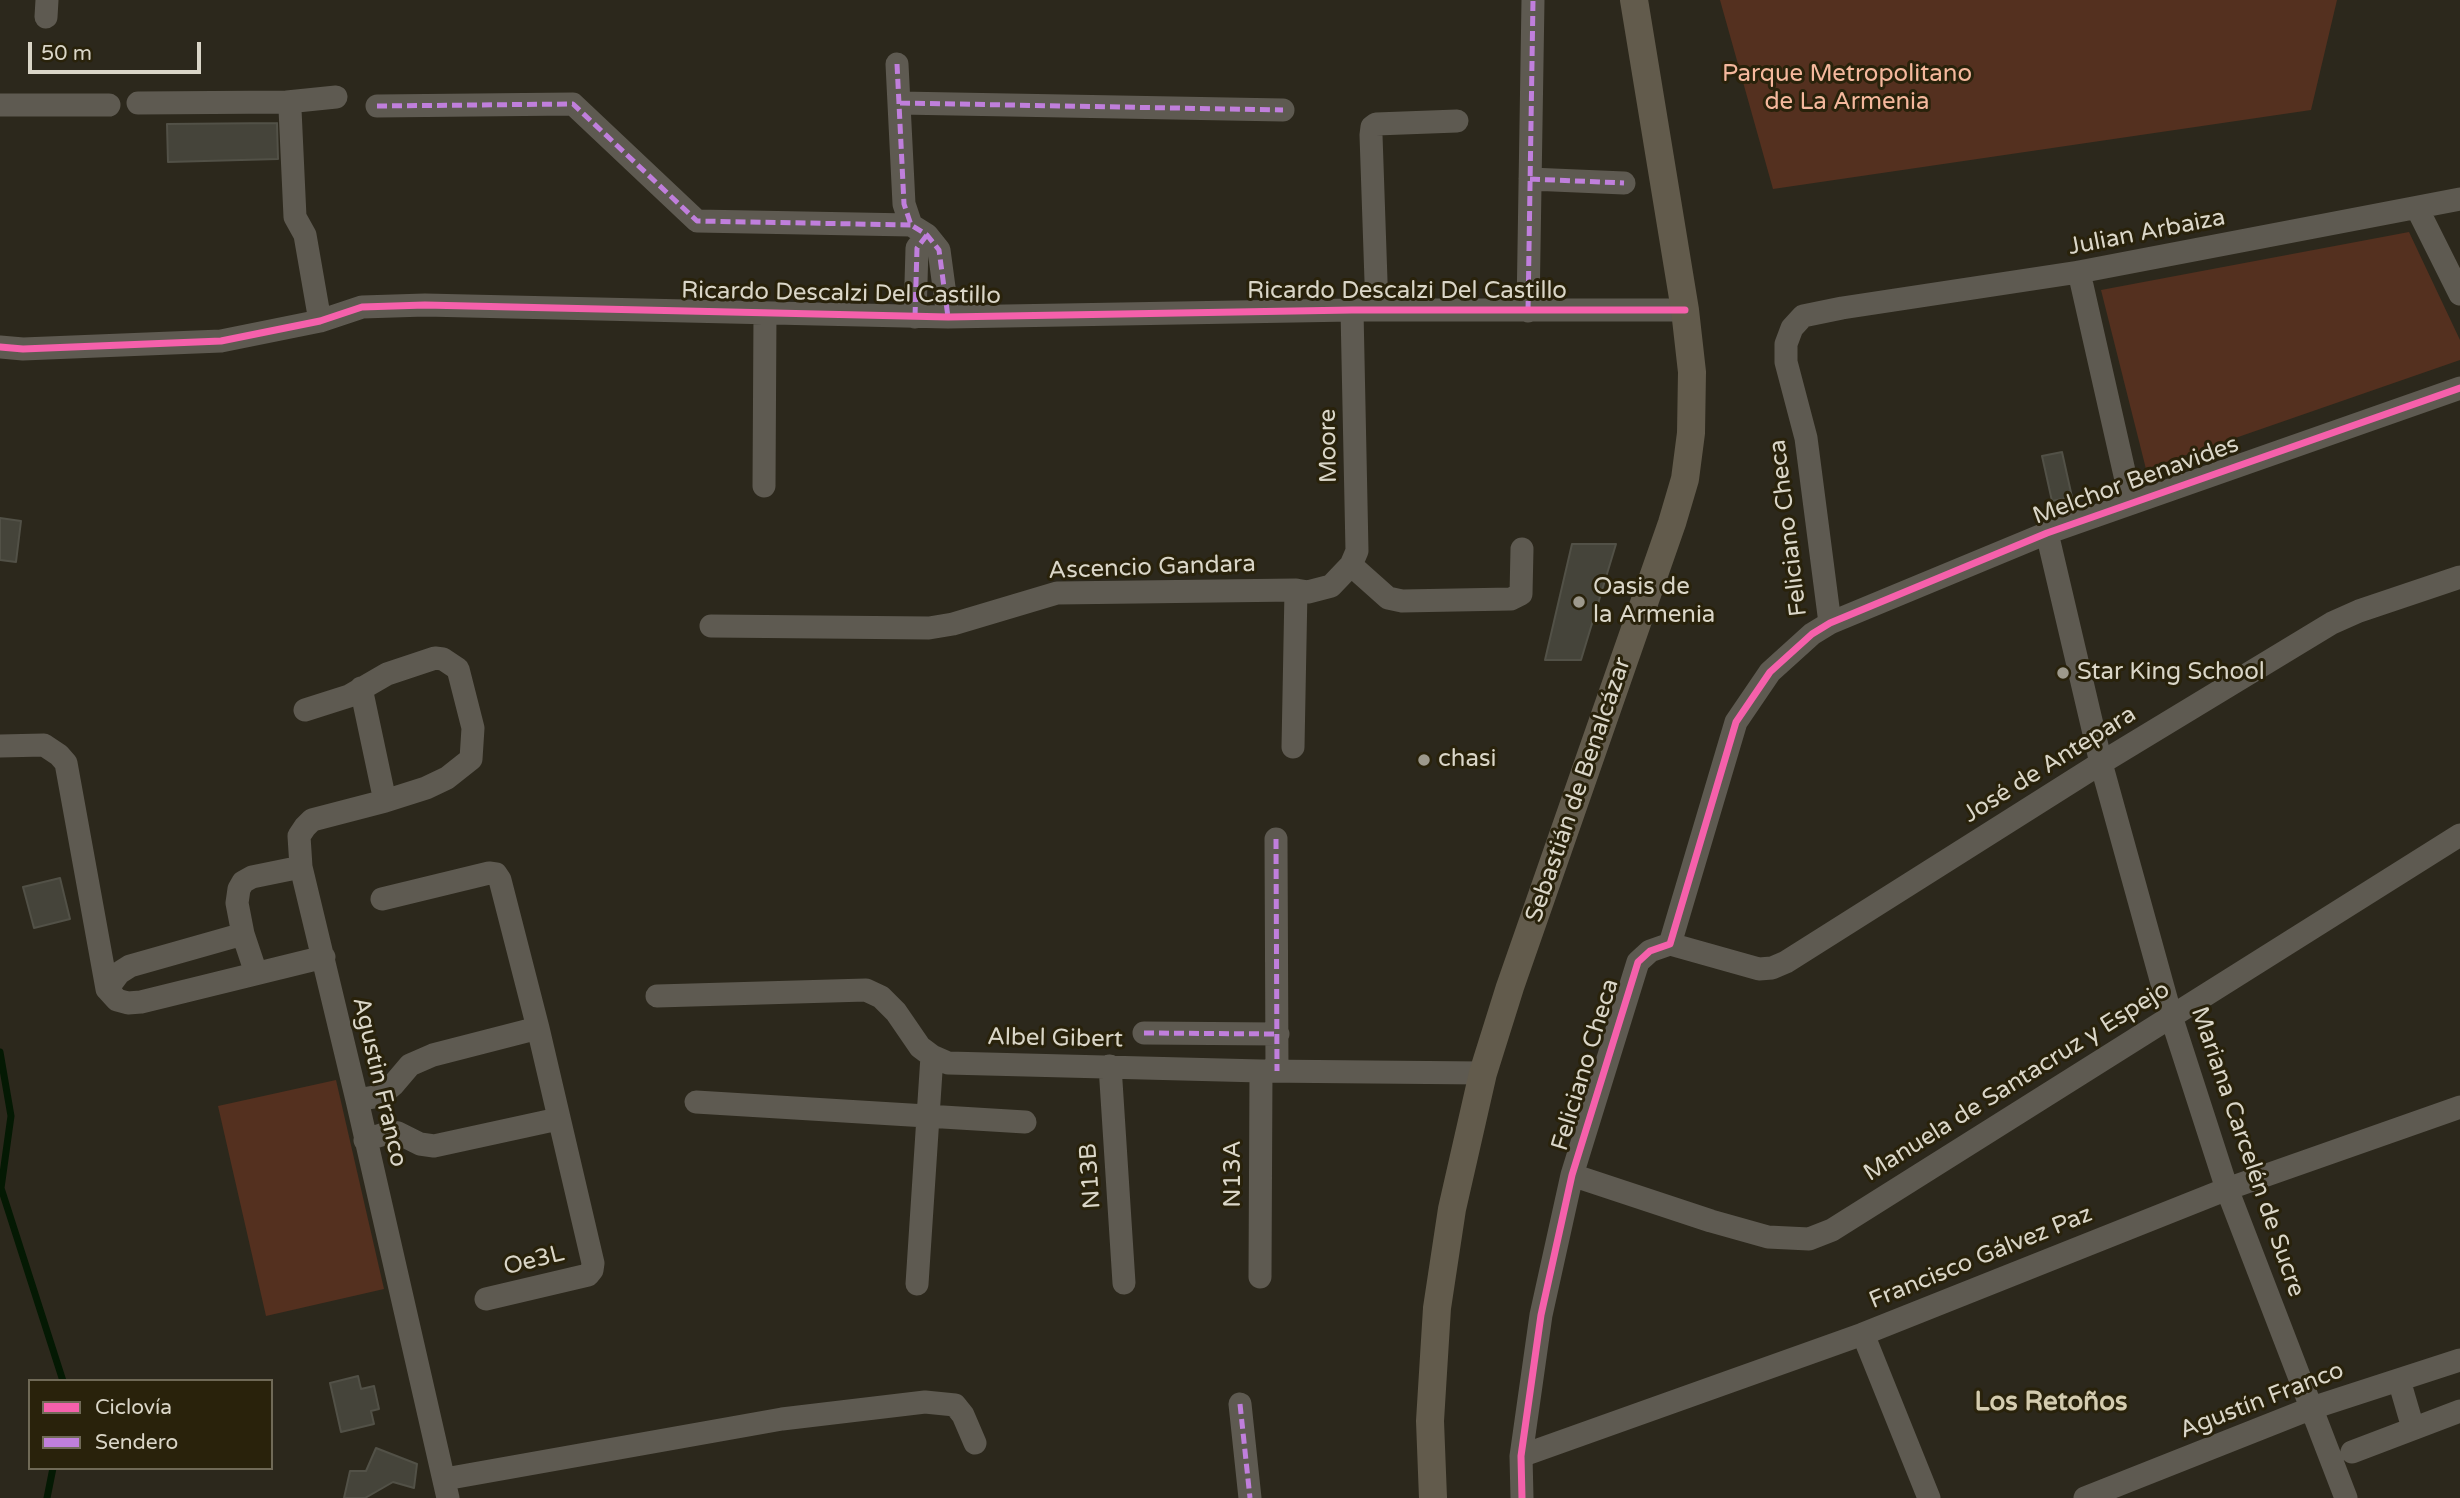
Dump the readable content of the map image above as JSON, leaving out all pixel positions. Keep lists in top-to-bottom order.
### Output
{
  "streets": {
    "main road": ["Sebastián de Benalcázar"],
    "street": [
      "Julian Arbaiza",
      "Ricardo Descalzi Del Castillo",
      "Moore",
      "Melchor Benavides",
      "Feliciano Checa",
      "Ascencio Gandara",
      "José de Antepara",
      "Albel Gibert",
      "Agustin Franco",
      "Manuela de Santacruz y Espejo",
      "Mariana Carcelén de Sucre",
      "N13A",
      "N13B",
      "Francisco Gálvez Paz",
      "Oe3L",
      "Agustín Franco"
    ]
  },
  "crossings": [
    ["Julian Arbaiza", "Feliciano Checa"],
    ["Ricardo Descalzi Del Castillo", "Moore"],
    ["Ricardo Descalzi Del Castillo", "Sebastián de Benalcázar"],
    ["Moore", "Ascencio Gandara"],
    ["Melchor Benavides", "Feliciano Checa"],
    ["Melchor Benavides", "Mariana Carcelén de Sucre"],
    ["Feliciano Checa", "José de Antepara"],
    ["Feliciano Checa", "Manuela de Santacruz y Espejo"],
    ["Feliciano Checa", "Francisco Gálvez Paz"],
    ["José de Antepara", "Mariana Carcelén de Sucre"],
    ["Sebastián de Benalcázar", "Albel Gibert"],
    ["Albel Gibert", "N13A"],
    ["Albel Gibert", "N13B"],
    ["Manuela de Santacruz y Espejo", "Mariana Carcelén de Sucre"],
    ["Mariana Carcelén de Sucre", "Francisco Gálvez Paz"],
    ["Mariana Carcelén de Sucre", "Agustín Franco"]
  ],
  "districts": ["Los Retoños"],
  "parks": ["Parque Metropolitano de La Armenia"],
  "places": ["Oasis de la Armenia", "Star King School", "chasi"],
  "legend": ["Ciclovía", "Sendero"],
  "scale_bar": "50 m"
}
